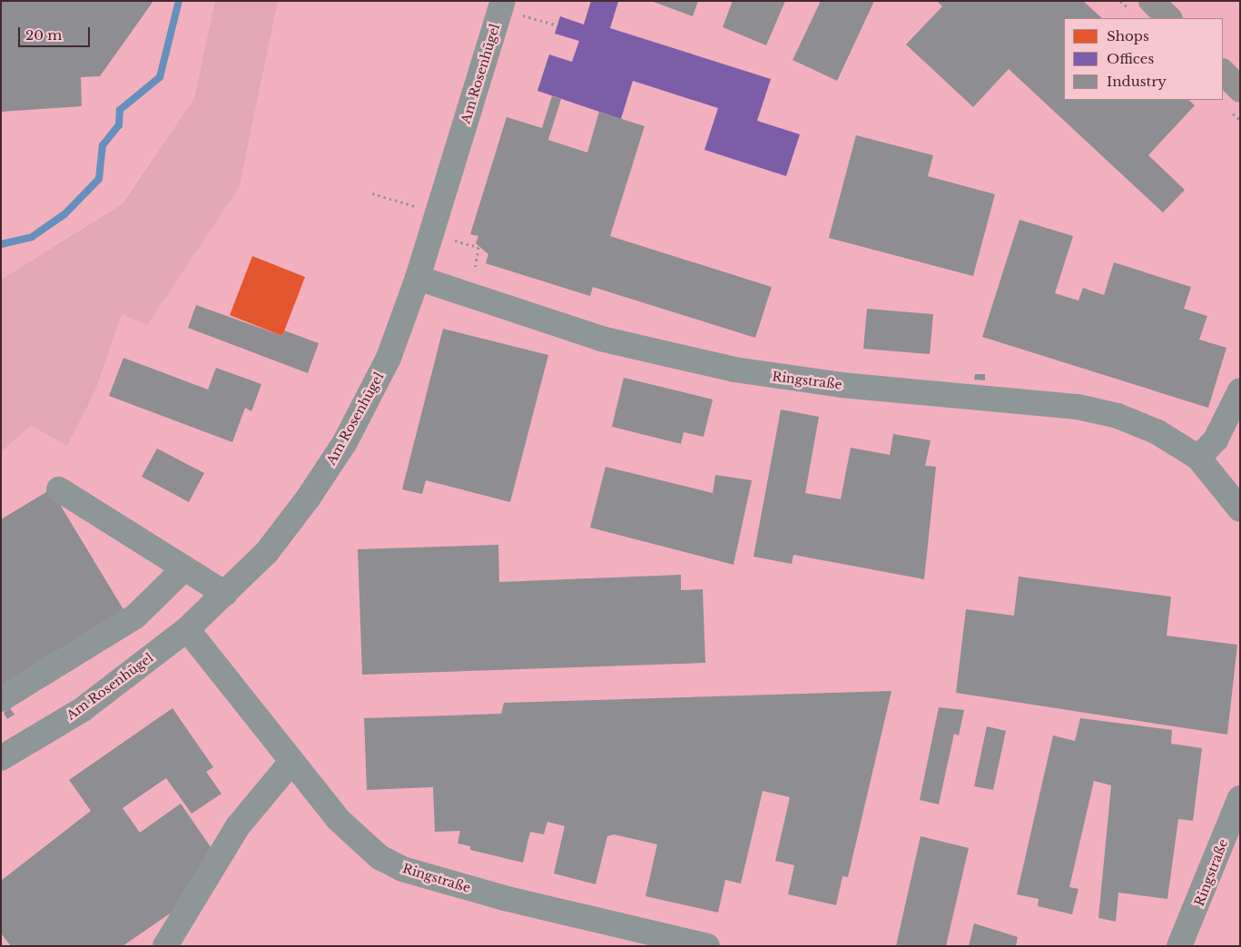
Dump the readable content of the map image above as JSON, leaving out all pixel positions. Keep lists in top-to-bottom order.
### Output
{
  "streets": {
    "street": ["Am Rosenhügel", "Ringstraße"]
  },
  "crossings": [
    ["Am Rosenhügel", "Ringstraße"]
  ],
  "legend": ["Shops", "Offices", "Industry"],
  "scale_bar": "20 m"
}
